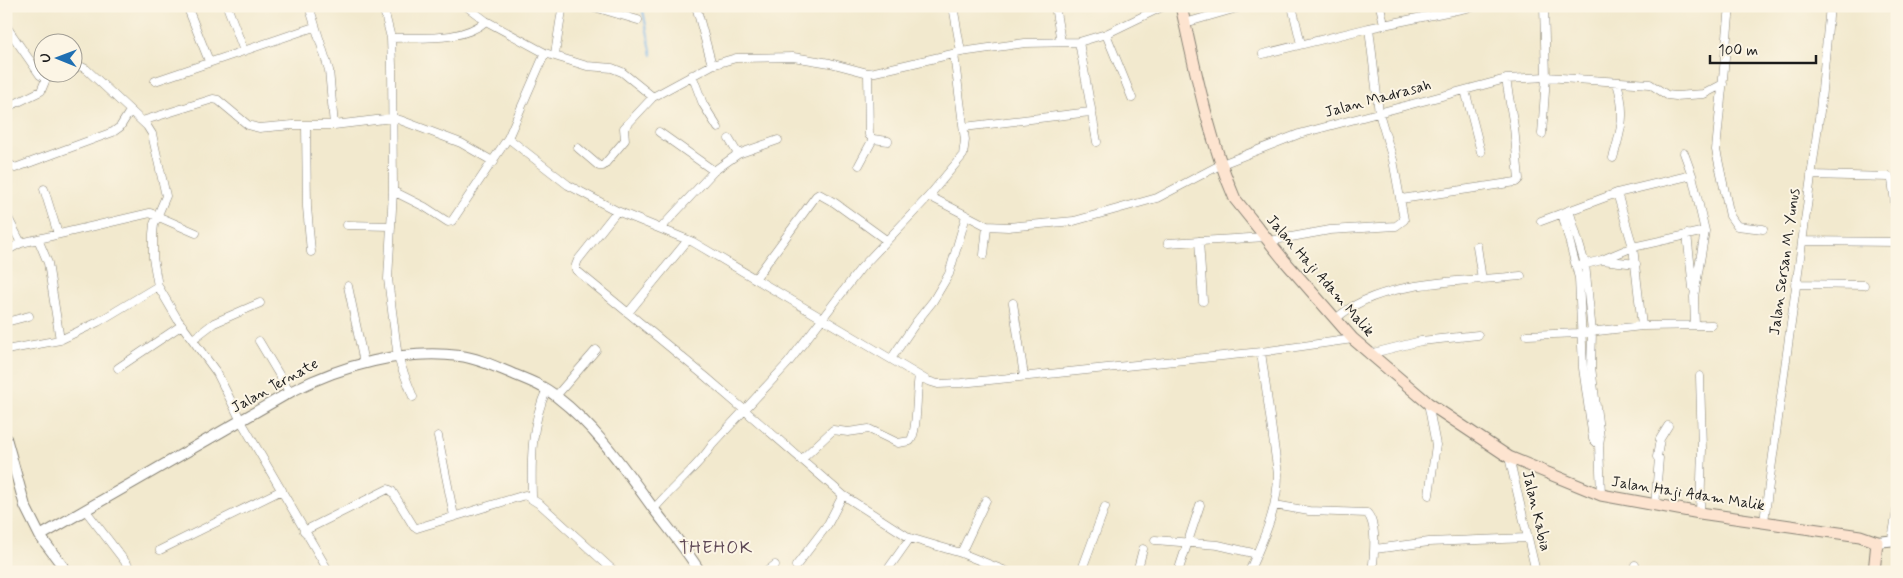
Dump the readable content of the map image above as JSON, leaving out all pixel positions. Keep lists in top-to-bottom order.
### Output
{
  "streets": {
    "main road": ["Jalan Haji Adam Malik"],
    "street": [
      "Jalan Madrasah",
      "Jalan Sersan M. Yunus",
      "Jalan Ternate",
      "Jalan Kabia"
    ]
  },
  "crossings": [
    ["Jalan Madrasah", "Jalan Haji Adam Malik"],
    ["Jalan Sersan M. Yunus", "Jalan Haji Adam Malik"],
    ["Jalan Haji Adam Malik", "Jalan Kabia"]
  ],
  "districts": ["THEHOK"],
  "scale_bar": "100 m",
  "north": "left"
}
